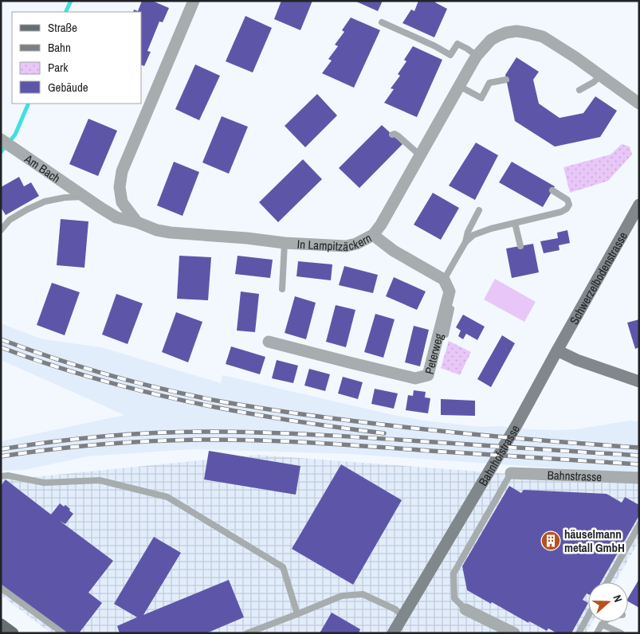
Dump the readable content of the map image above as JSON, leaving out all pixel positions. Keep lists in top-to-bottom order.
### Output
{
  "streets": {
    "street": [
      "Am Bach",
      "In Lampitzäckern",
      "Schwerzelbodenstrasse",
      "Peterweg",
      "Bahnhofstrasse",
      "Bahnstrasse"
    ]
  },
  "crossings": [
    ["Am Bach", "In Lampitzäckern"],
    ["Schwerzelbodenstrasse", "Bahnhofstrasse"]
  ],
  "places": {
    "building": ["häuselmann metall GmbH"]
  },
  "legend": [
    "Straße",
    "Bahn",
    "Park",
    "Gebäude"
  ],
  "north": "right"
}
